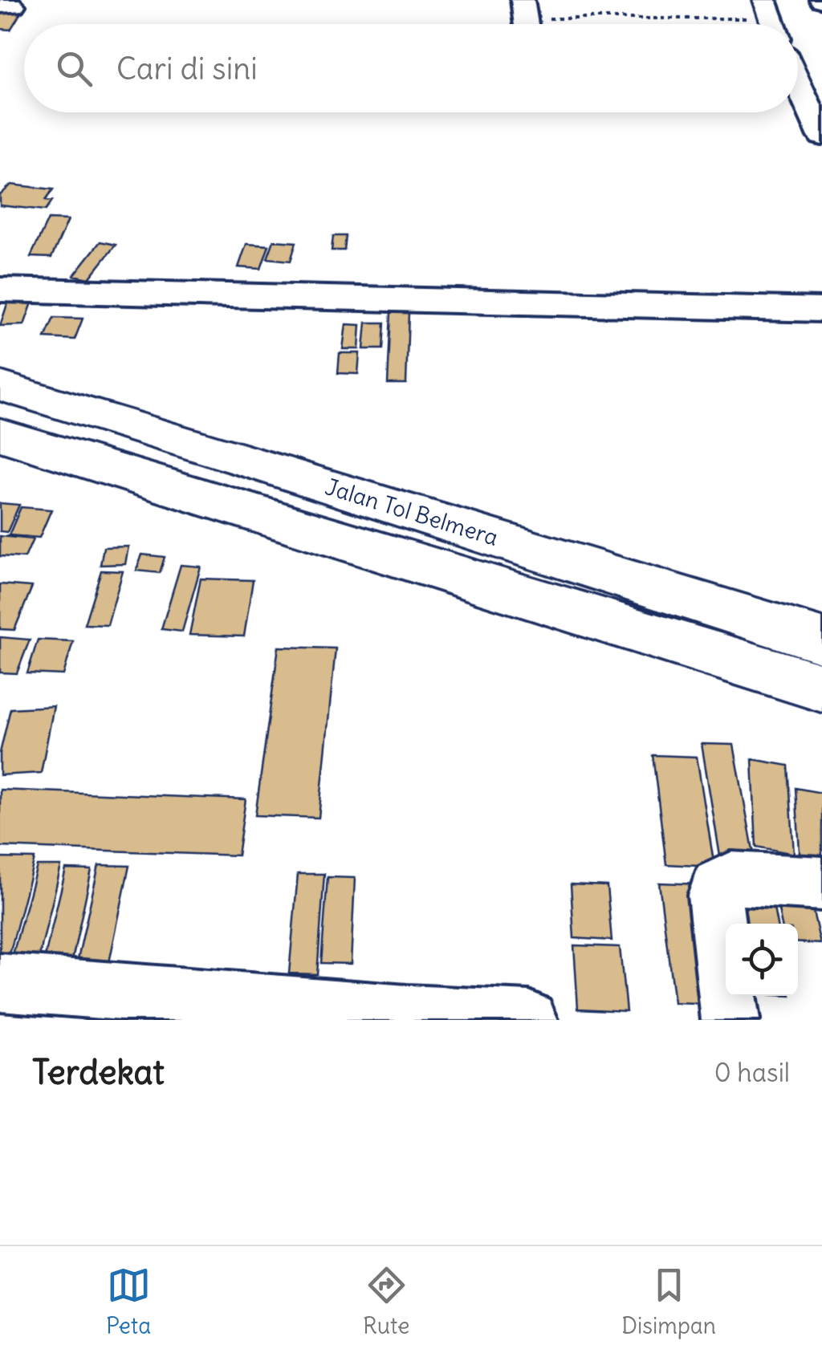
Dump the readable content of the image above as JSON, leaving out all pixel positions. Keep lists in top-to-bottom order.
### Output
{
  "streets": {
    "highway": ["Jalan Tol Belmera"]
  },
  "page": {
    "search": "Cari di sini",
    "heading": ["Terdekat", "0 hasil"],
    "nav": ["Peta", "Rute", "Disimpan"]
  }
}
